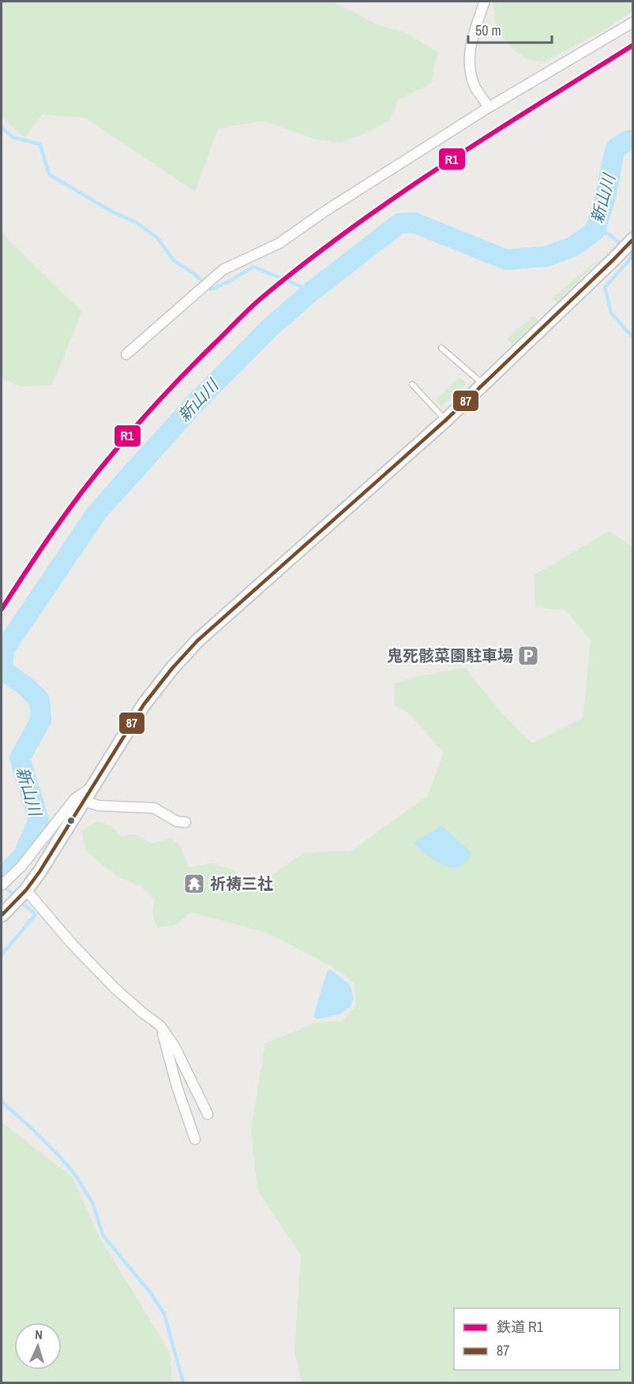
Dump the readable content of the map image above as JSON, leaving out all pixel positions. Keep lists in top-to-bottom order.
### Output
{
  "water": ["新山川"],
  "places": {
    "parking": ["鬼死骸菜園駐車場"],
    "temple": ["祈祷三社"]
  },
  "lines": ["rail line R1", "transit line 87"],
  "legend": ["鉄道 R1", "87"],
  "scale_bar": "50 m",
  "north": "top"
}
